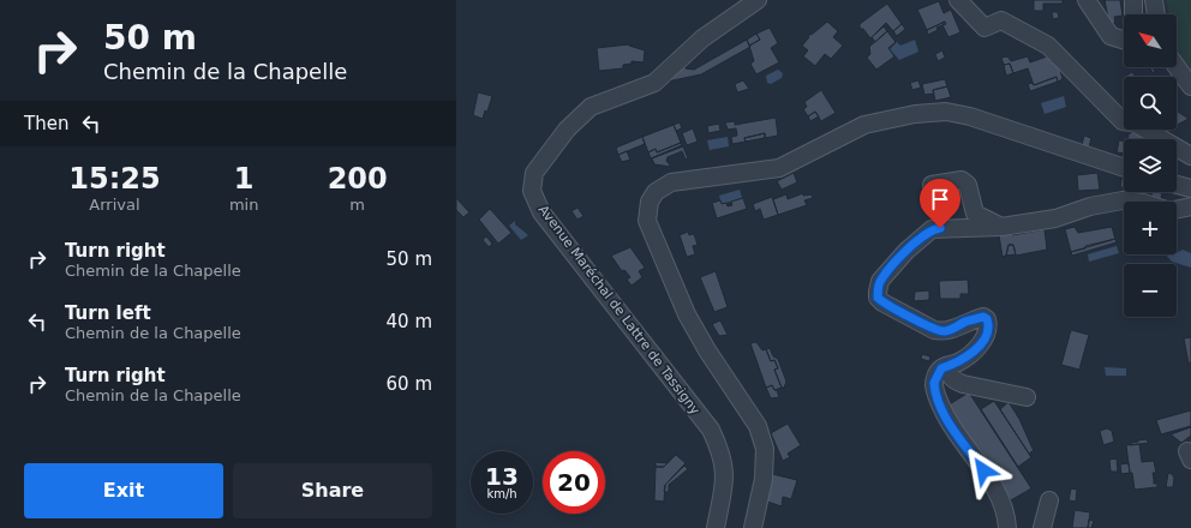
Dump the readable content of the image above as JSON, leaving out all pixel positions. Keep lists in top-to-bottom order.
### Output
{
  "streets": {
    "street": ["Avenue Maréchal de Lattre de Tassigny"]
  },
  "north": "top left",
  "page": {
    "turn": ["50 m", "Chemin de la Chapelle"],
    "map_buttons": ["+", "−"],
    "then": "Then",
    "eta": [
      "15:25",
      "Arrival",
      "1",
      "min",
      "200",
      "m"
    ],
    "list": [
      {
        "name": "Turn right",
        "note": "Chemin de la Chapelle",
        "value": "50 m"
      },
      {
        "name": "Turn left",
        "note": "Chemin de la Chapelle",
        "value": "40 m"
      },
      {
        "name": "Turn right",
        "note": "Chemin de la Chapelle",
        "value": "60 m"
      }
    ],
    "speed": "13 km/h",
    "limit": "20",
    "buttons": ["Exit", "Share"]
  }
}
